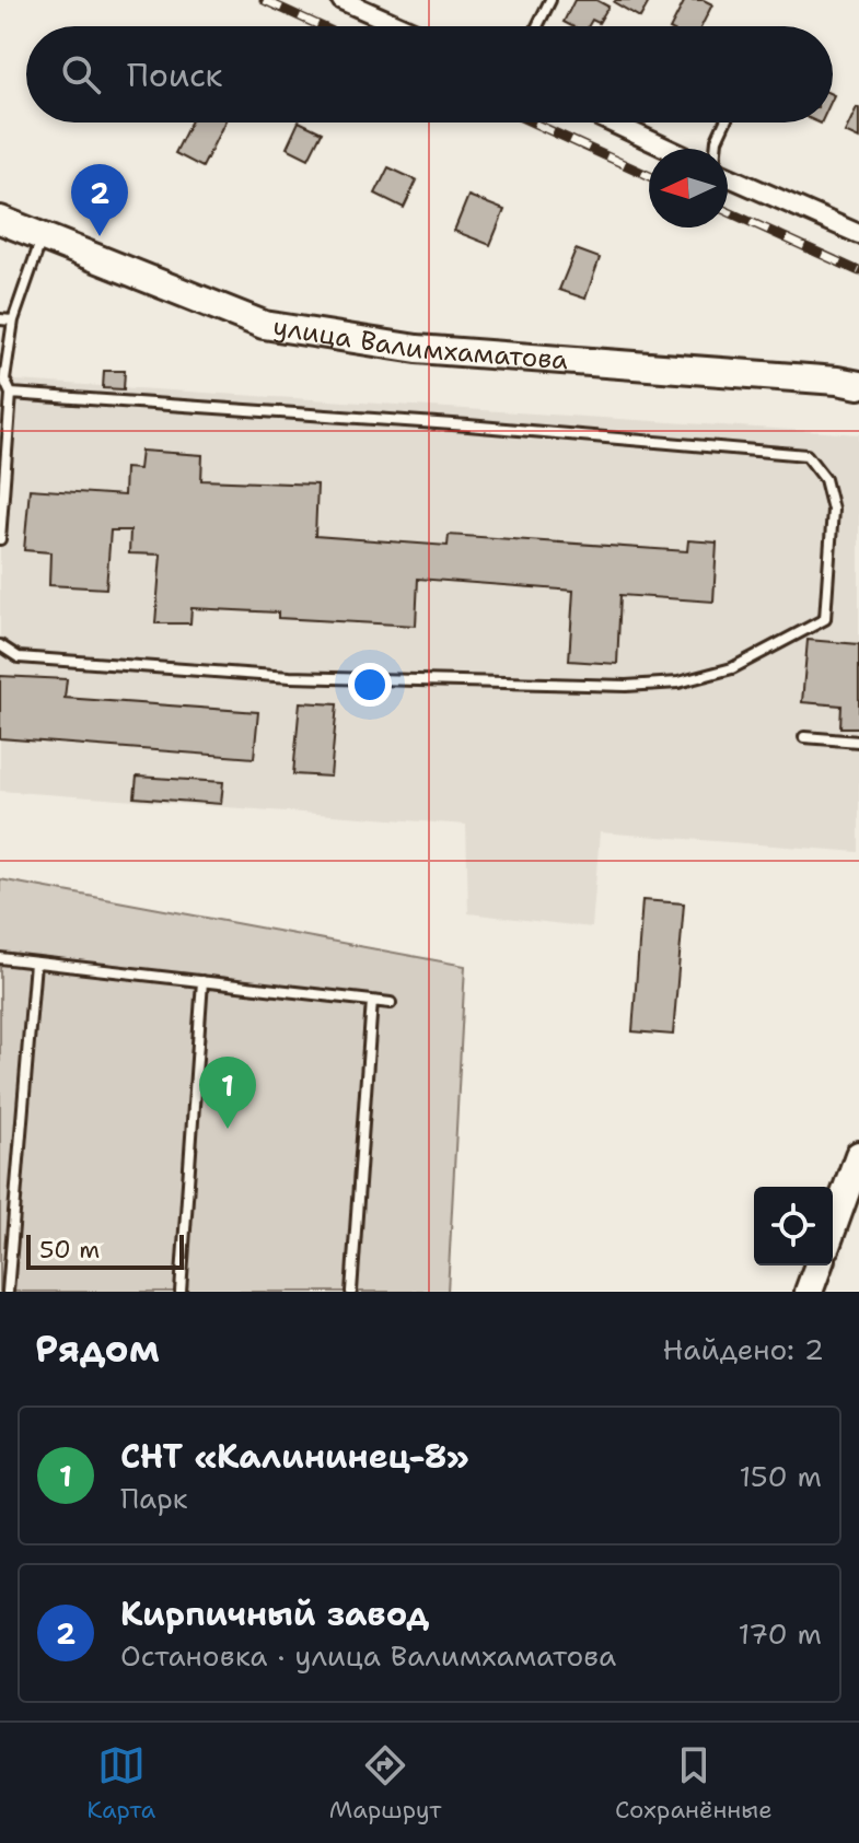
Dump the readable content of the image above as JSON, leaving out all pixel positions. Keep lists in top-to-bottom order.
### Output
{
  "streets": {
    "main road": ["улица Валимхаматова"]
  },
  "scale_bar": "50 m",
  "north": "left",
  "page": {
    "search": "Поиск",
    "pins": ["2", "1"],
    "scale": "50 m",
    "heading": ["Рядом", "Найдено: 2"],
    "list": [
      {
        "mark": "1",
        "name": "СНТ «Калининец-8»",
        "note": "Парк",
        "value": "150 m"
      },
      {
        "mark": "2",
        "name": "Кирпичный завод",
        "note": "Остановка · улица Валимхаматова",
        "value": "170 m"
      }
    ],
    "nav": ["Карта", "Маршрут", "Сохранённые"]
  }
}
